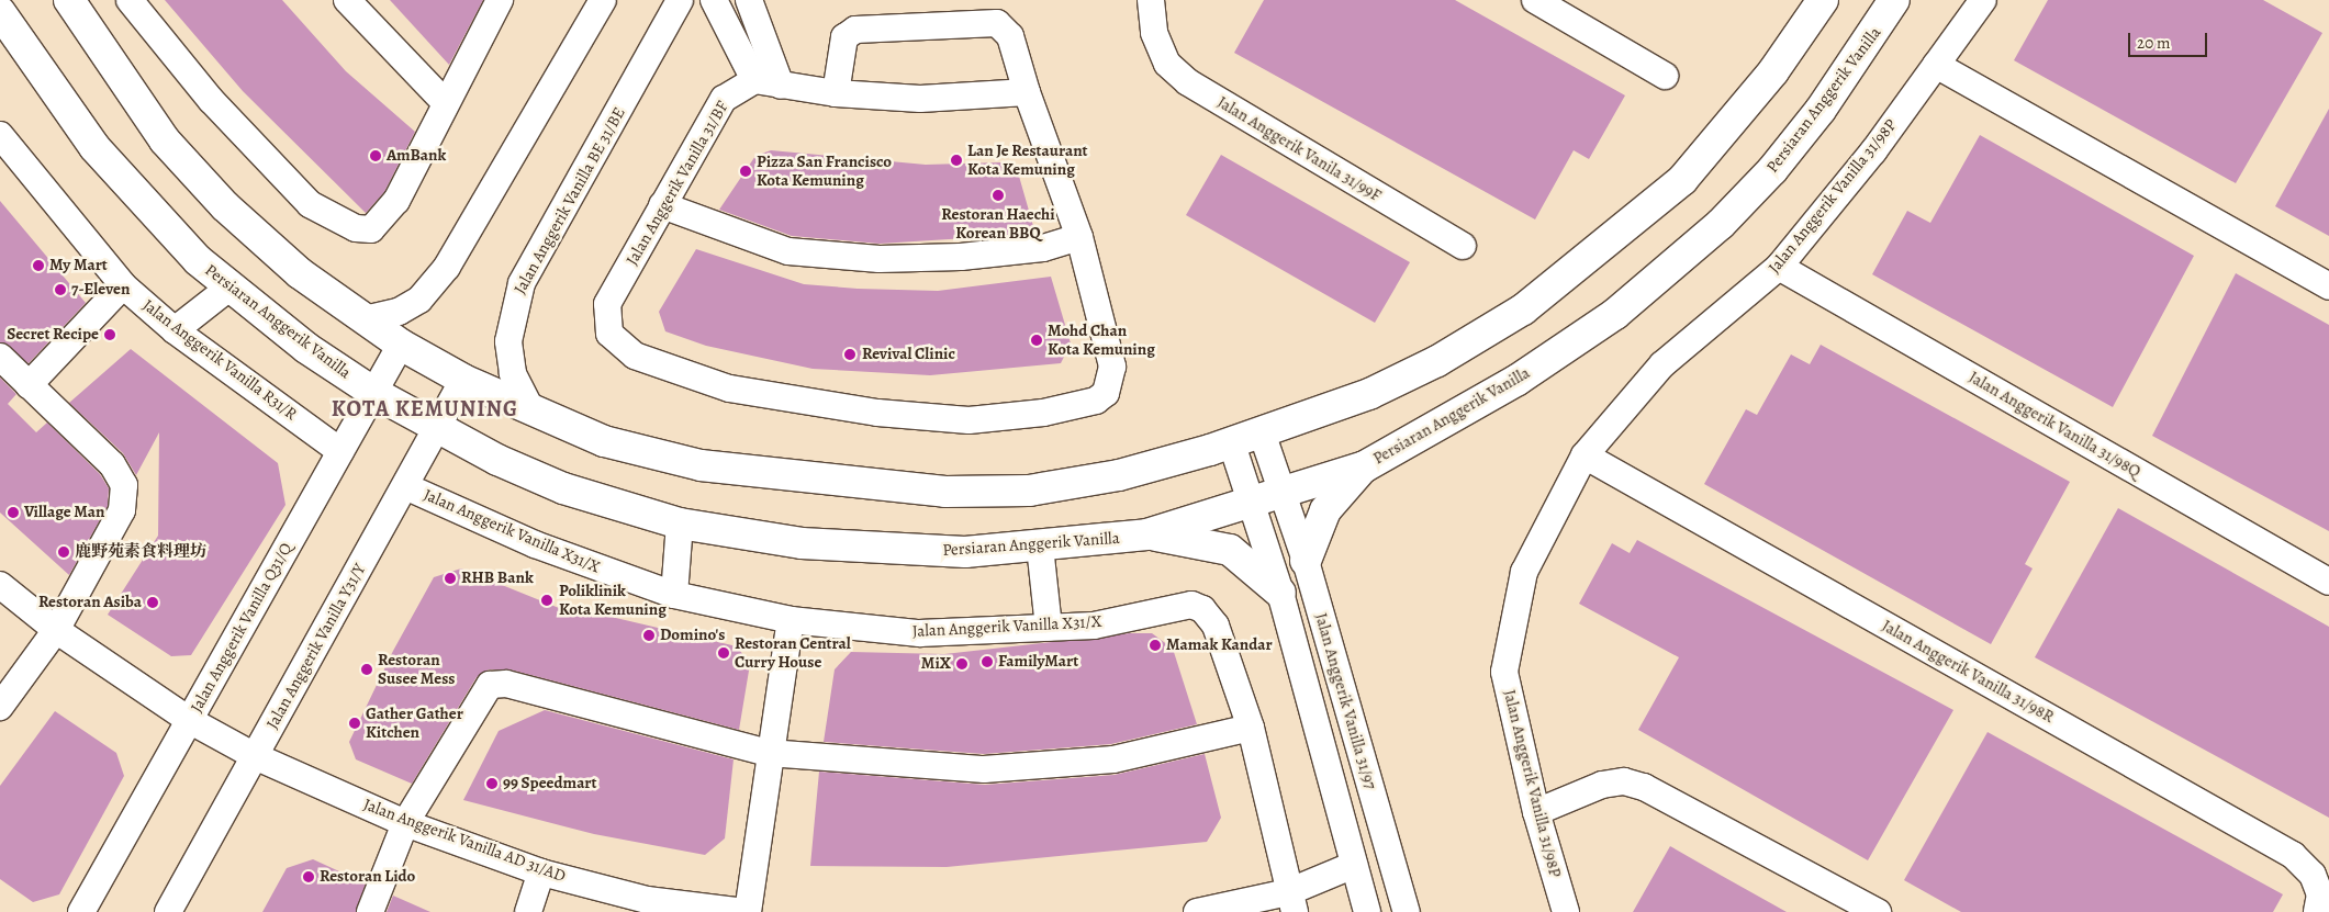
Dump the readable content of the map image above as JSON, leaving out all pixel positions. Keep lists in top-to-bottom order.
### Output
{
  "streets": {
    "main road": ["Persiaran Anggerik Vanilla"],
    "street": [
      "Jalan Anggerik Vanila 31/99F",
      "Jalan Anggerik Vanilla 31/BF",
      "Jalan Anggerik Vanilla 31/98P",
      "Jalan Anggerik Vanilla BE 31/BE",
      "Jalan Anggerik Vanilla R31/R",
      "Jalan Anggerik Vanilla 31/98Q",
      "Jalan Anggerik Vanilla X31/X",
      "Jalan Anggerik Vanilla Q31/Q",
      "Jalan Anggerik Vanilla Y31/Y",
      "Jalan Anggerik Vanilla 31/98R",
      "Jalan Anggerik Vanilla 31/97",
      "Jalan Anggerik Vanilla AD 31/AD"
    ]
  },
  "crossings": [
    ["Persiaran Anggerik Vanilla", "Jalan Anggerik Vanilla Q31/Q"],
    ["Persiaran Anggerik Vanilla", "Jalan Anggerik Vanilla Y31/Y"],
    ["Persiaran Anggerik Vanilla", "Jalan Anggerik Vanilla 31/97"],
    ["Jalan Anggerik Vanilla 31/98P", "Jalan Anggerik Vanilla 31/98Q"],
    ["Jalan Anggerik Vanilla 31/98P", "Jalan Anggerik Vanilla 31/98R"],
    ["Jalan Anggerik Vanilla R31/R", "Jalan Anggerik Vanilla Q31/Q"],
    ["Jalan Anggerik Vanilla X31/X", "Jalan Anggerik Vanilla Y31/Y"],
    ["Jalan Anggerik Vanilla Q31/Q", "Jalan Anggerik Vanilla AD 31/AD"],
    ["Jalan Anggerik Vanilla Y31/Y", "Jalan Anggerik Vanilla AD 31/AD"]
  ],
  "districts": ["KOTA KEMUNING"],
  "places": [
    "AmBank",
    "Lan Je Restaurant Kota Kemuning",
    "Pizza San Francisco Kota Kemuning",
    "Restoran Haechi Korean BBQ",
    "My Mart",
    "7-Eleven",
    "Secret Recipe",
    "Mohd Chan Kota Kemuning",
    "Revival Clinic",
    "Village Man",
    "鹿野苑素食料理坊",
    "RHB Bank",
    "Poliklinik Kota Kemuning",
    "Restoran Asiba",
    "Domino's",
    "Mamak Kandar",
    "Restoran Central Curry House",
    "FamilyMart",
    "MiX",
    "Restoran Susee Mess",
    "Gather Gather Kitchen",
    "99 Speedmart",
    "Restoran Lido"
  ],
  "scale_bar": "20 m"
}
